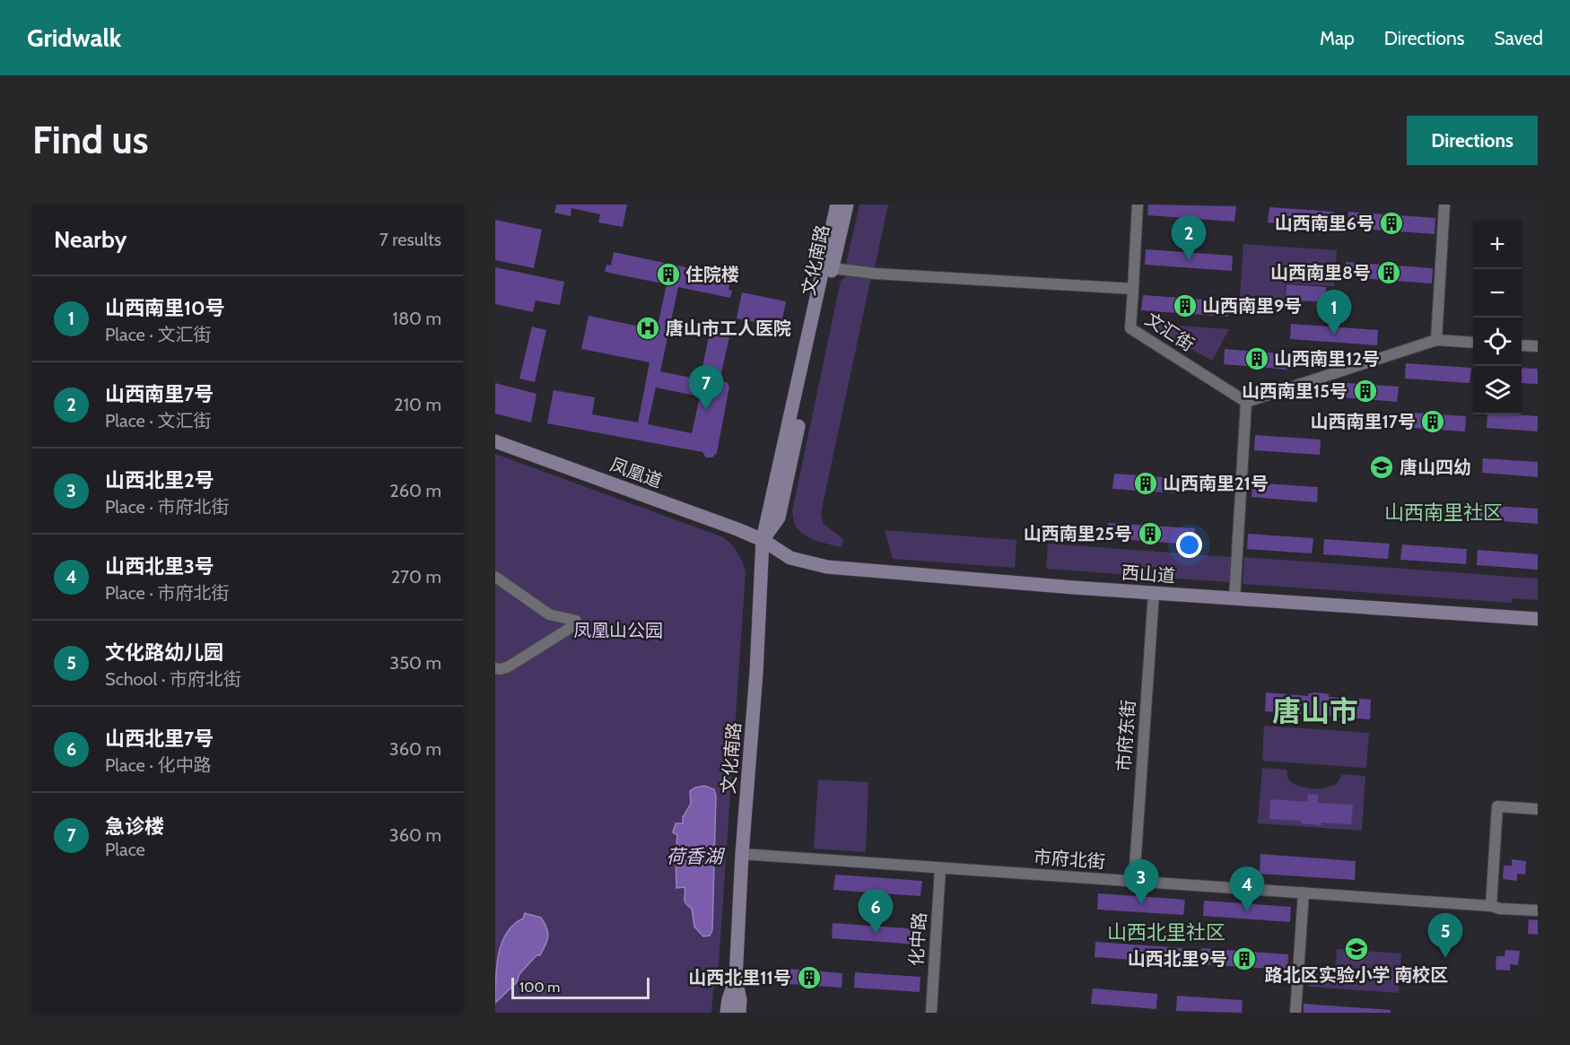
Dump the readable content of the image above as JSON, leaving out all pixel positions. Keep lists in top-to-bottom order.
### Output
{
  "streets": {
    "street": [
      "文化南路",
      "文汇街",
      "凤凰道",
      "西山道",
      "市府东街",
      "市府北街",
      "化中路"
    ]
  },
  "crossings": [
    ["文化南路", "凤凰道"],
    ["文化南路", "西山道"],
    ["文化南路", "市府北街"],
    ["凤凰道", "西山道"],
    ["西山道", "市府东街"],
    ["市府东街", "市府北街"],
    ["市府北街", "化中路"]
  ],
  "districts": ["山西南里社区", "唐山市", "山西北里社区"],
  "water": ["荷香湖"],
  "parks": ["凤凰山公园"],
  "places": {
    "building": [
      "山西南里6号",
      "山西南里8号",
      "住院楼",
      "山西南里9号",
      "山西南里12号",
      "山西南里15号",
      "山西南里17号",
      "山西南里21号",
      "山西南里25号",
      "山西北里9号",
      "山西北里11号"
    ],
    "hospital": ["唐山市工人医院"],
    "school or university": ["唐山四幼", "路北区实验小学 南校区"]
  },
  "scale_bar": "100 m",
  "page": {
    "header": "Gridwalk",
    "nav": ["Map", "Directions", "Saved"],
    "buttons": "Directions",
    "title": "Find us",
    "heading": ["Nearby", "7 results"],
    "pins": [
      "2",
      "1",
      "7",
      "3",
      "4",
      "6",
      "5"
    ],
    "map_buttons": ["+", "−"],
    "list": [
      {
        "mark": "1",
        "name": "山西南里10号",
        "note": "Place · 文汇街",
        "value": "180 m"
      },
      {
        "mark": "2",
        "name": "山西南里7号",
        "note": "Place · 文汇街",
        "value": "210 m"
      },
      {
        "mark": "3",
        "name": "山西北里2号",
        "note": "Place · 市府北街",
        "value": "260 m"
      },
      {
        "mark": "4",
        "name": "山西北里3号",
        "note": "Place · 市府北街",
        "value": "270 m"
      },
      {
        "mark": "5",
        "name": "文化路幼儿园",
        "note": "School · 市府北街",
        "value": "350 m"
      },
      {
        "mark": "6",
        "name": "山西北里7号",
        "note": "Place · 化中路",
        "value": "360 m"
      },
      {
        "mark": "7",
        "name": "急诊楼",
        "note": "Place",
        "value": "360 m"
      }
    ],
    "scale": "100 m"
  }
}
